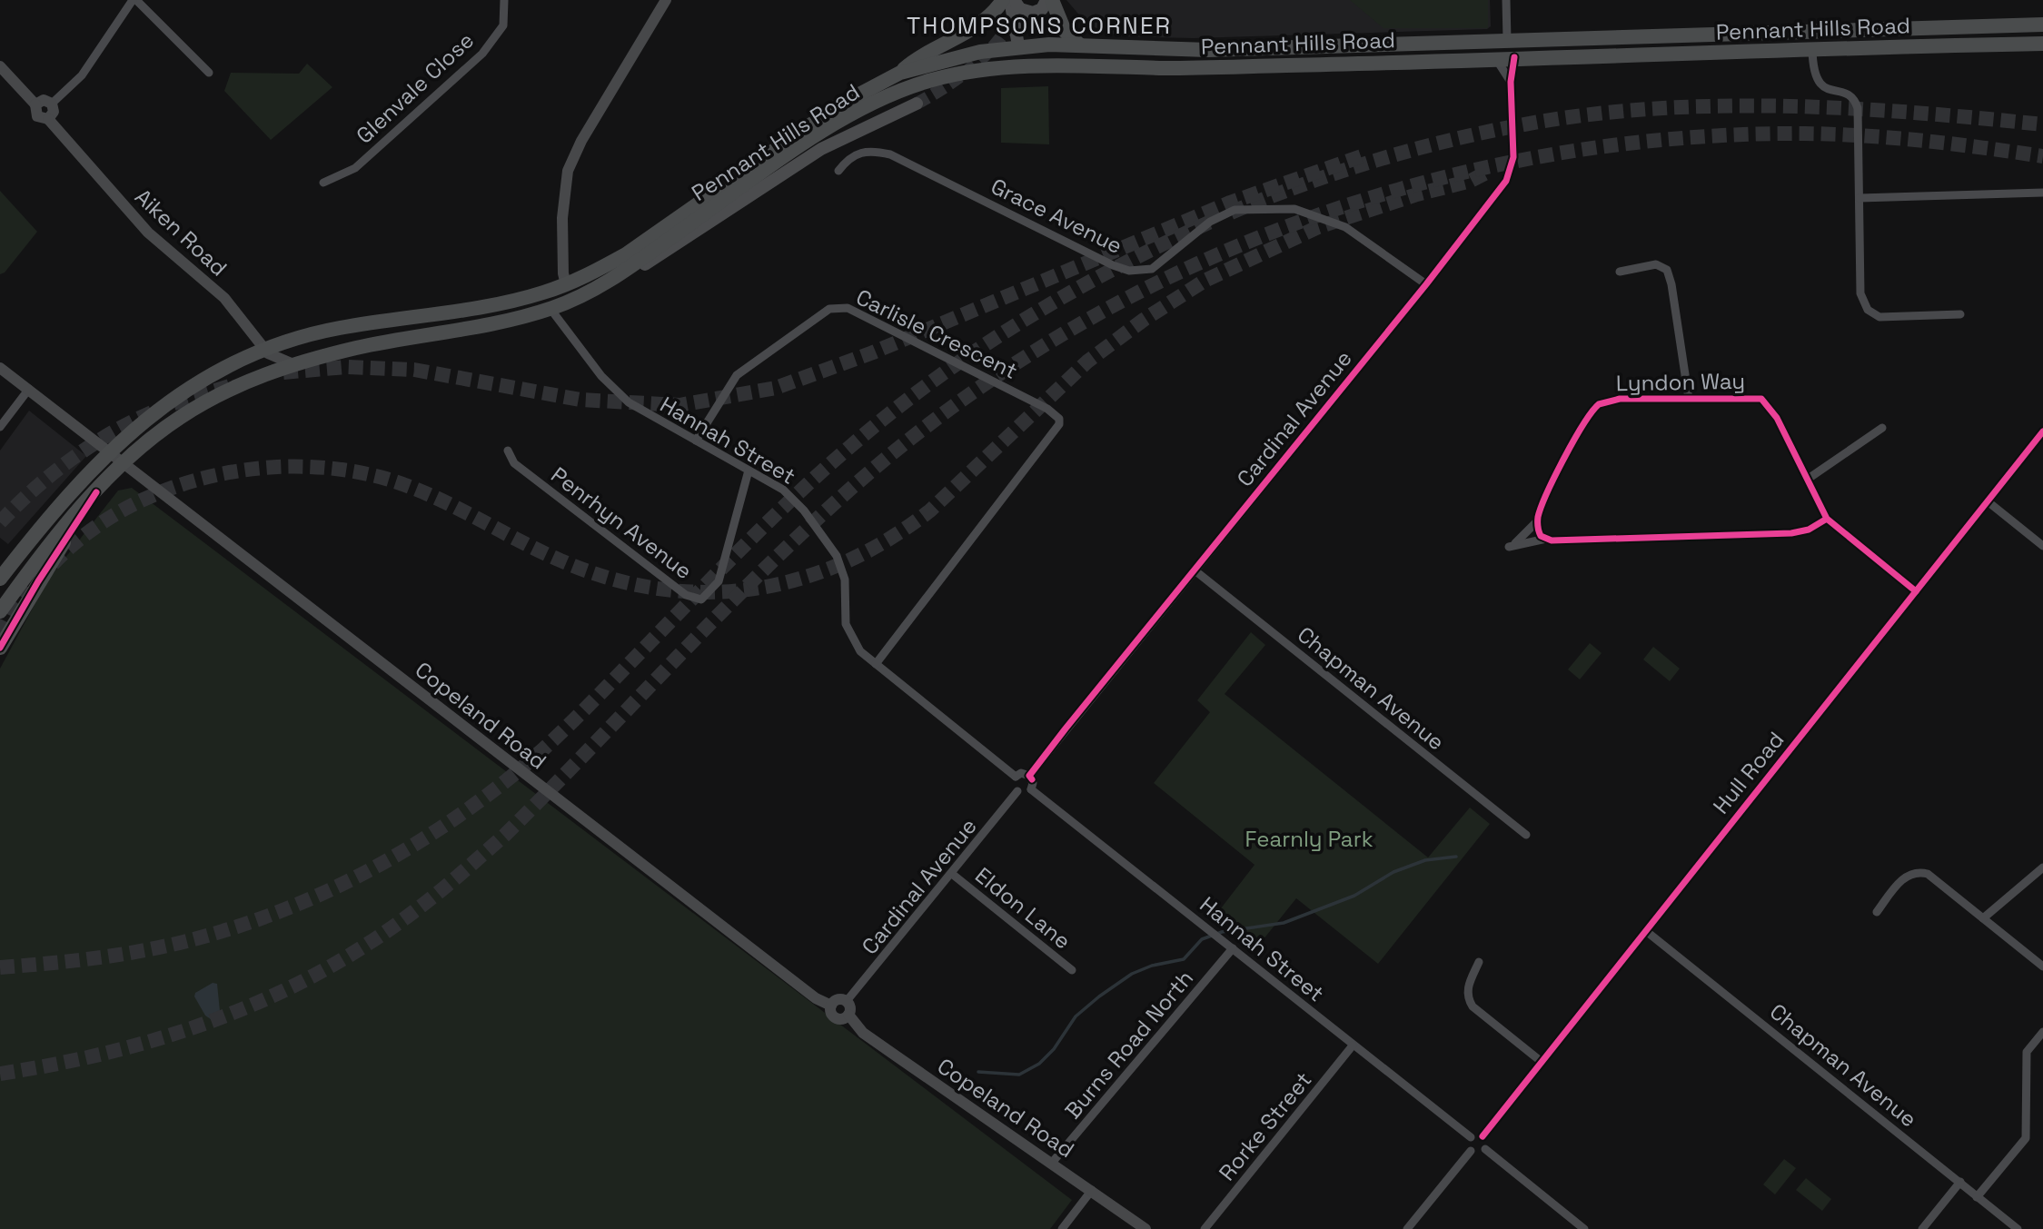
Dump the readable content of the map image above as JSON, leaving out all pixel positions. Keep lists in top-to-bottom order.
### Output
{
  "streets": {
    "highway": ["Pennant Hills Road"],
    "main road": ["Aiken Road", "Copeland Road"],
    "street": [
      "Glenvale Close",
      "Grace Avenue",
      "Carlisle Crescent",
      "Lyndon Way",
      "Cardinal Avenue",
      "Hannah Street",
      "Penrhyn Avenue",
      "Chapman Avenue",
      "Hull Road",
      "Eldon Lane",
      "Burns Road North",
      "Rorke Street"
    ]
  },
  "crossings": [
    ["Pennant Hills Road", "Aiken Road"],
    ["Pennant Hills Road", "Cardinal Avenue"],
    ["Pennant Hills Road", "Hannah Street"],
    ["Pennant Hills Road", "Copeland Road"],
    ["Grace Avenue", "Cardinal Avenue"],
    ["Carlisle Crescent", "Hannah Street"],
    ["Lyndon Way", "Hull Road"],
    ["Cardinal Avenue", "Hannah Street"],
    ["Cardinal Avenue", "Chapman Avenue"],
    ["Cardinal Avenue", "Copeland Road"],
    ["Cardinal Avenue", "Eldon Lane"],
    ["Hannah Street", "Penrhyn Avenue"],
    ["Hannah Street", "Hull Road"],
    ["Hannah Street", "Burns Road North"],
    ["Hannah Street", "Rorke Street"],
    ["Chapman Avenue", "Hull Road"],
    ["Copeland Road", "Burns Road North"]
  ],
  "districts": ["THOMPSONS CORNER"],
  "parks": ["Fearnly Park"]
}
